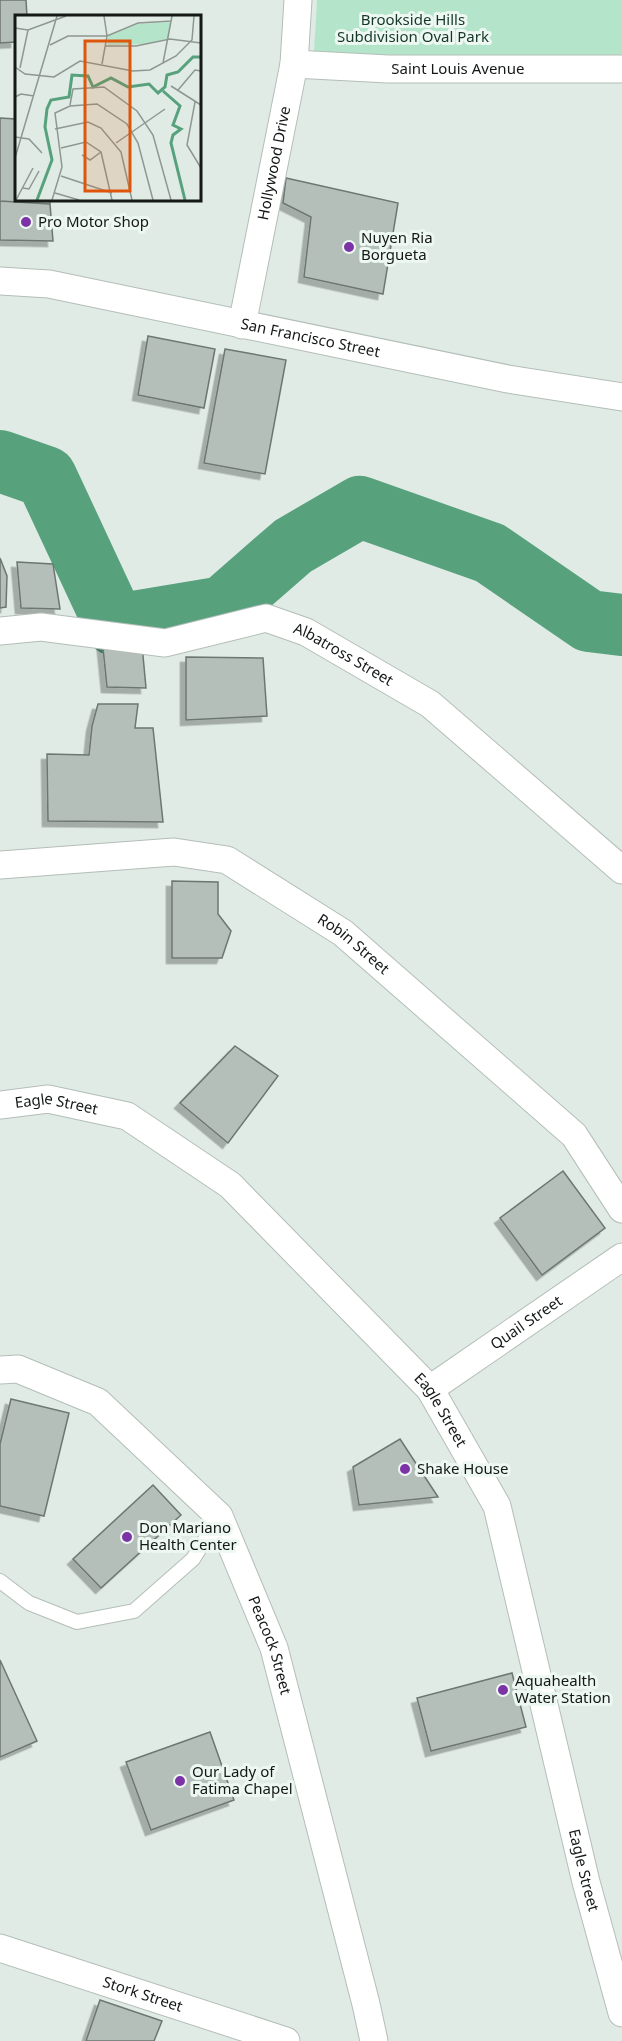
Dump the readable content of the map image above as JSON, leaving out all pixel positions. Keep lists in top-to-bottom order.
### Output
{
  "streets": {
    "street": [
      "Saint Louis Avenue",
      "Hollywood Drive",
      "San Francisco Street",
      "Albatross Street",
      "Robin Street",
      "Eagle Street",
      "Quail Street",
      "Peacock Street",
      "Stork Street"
    ]
  },
  "crossings": [
    ["Saint Louis Avenue", "Hollywood Drive"],
    ["Hollywood Drive", "San Francisco Street"],
    ["Eagle Street", "Quail Street"]
  ],
  "parks": ["Brookside Hills Subdivision Oval Park"],
  "places": [
    "Pro Motor Shop",
    "Nuyen Ria Borgueta",
    "Shake House",
    "Don Mariano Health Center",
    "Aquahealth Water Station",
    "Our Lady of Fatima Chapel"
  ]
}
